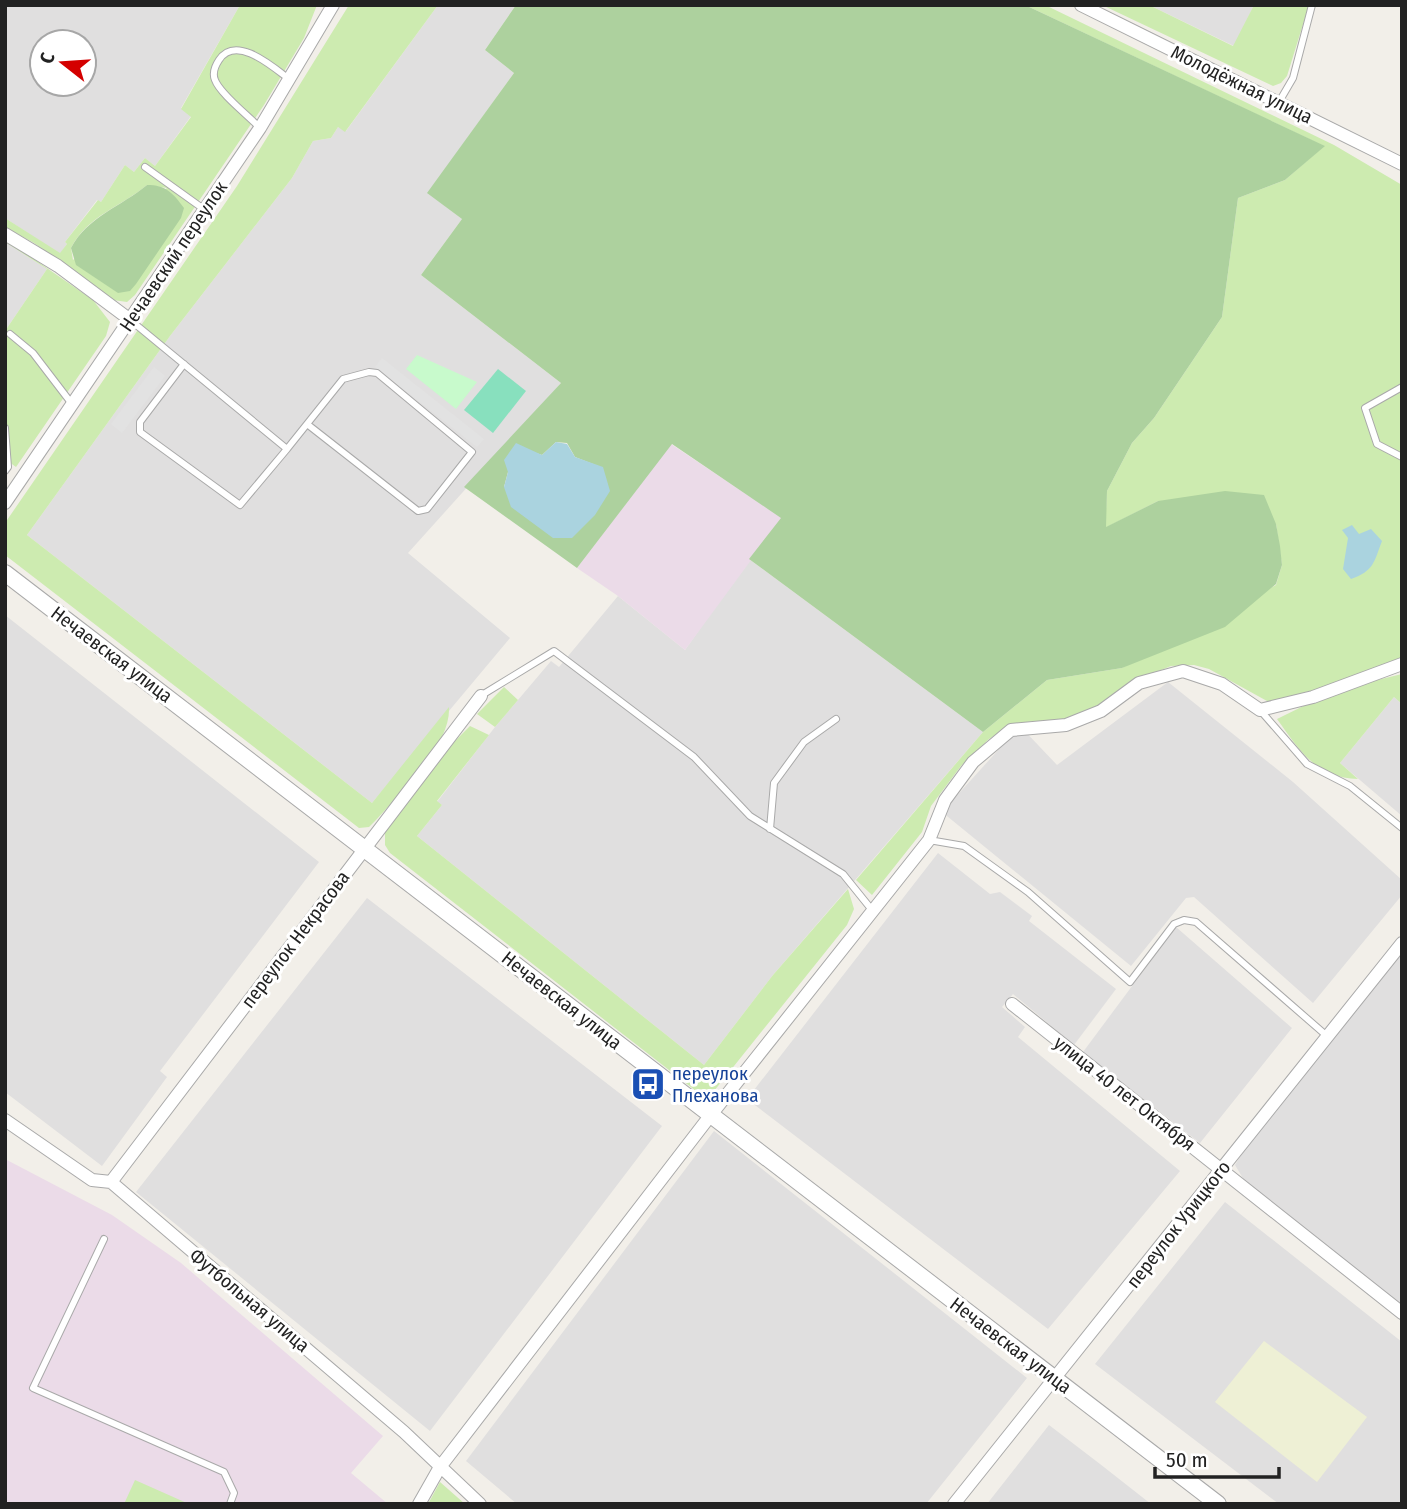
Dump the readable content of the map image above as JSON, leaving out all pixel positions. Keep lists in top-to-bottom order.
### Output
{
  "streets": {
    "street": [
      "Молодёжная улица",
      "Нечаевский переулок",
      "Нечаевская улица",
      "переулок Некрасова",
      "улица 40 лет Октября",
      "переулок Урицкого",
      "Футбольная улица"
    ]
  },
  "crossings": [
    ["Нечаевская улица", "переулок Некрасова"],
    ["Нечаевская улица", "переулок Урицкого"],
    ["переулок Некрасова", "Футбольная улица"],
    ["улица 40 лет Октября", "переулок Урицкого"]
  ],
  "places": {
    "bus stop": ["переулок Плеханова"]
  },
  "scale_bar": "50 m",
  "north": "left"
}
